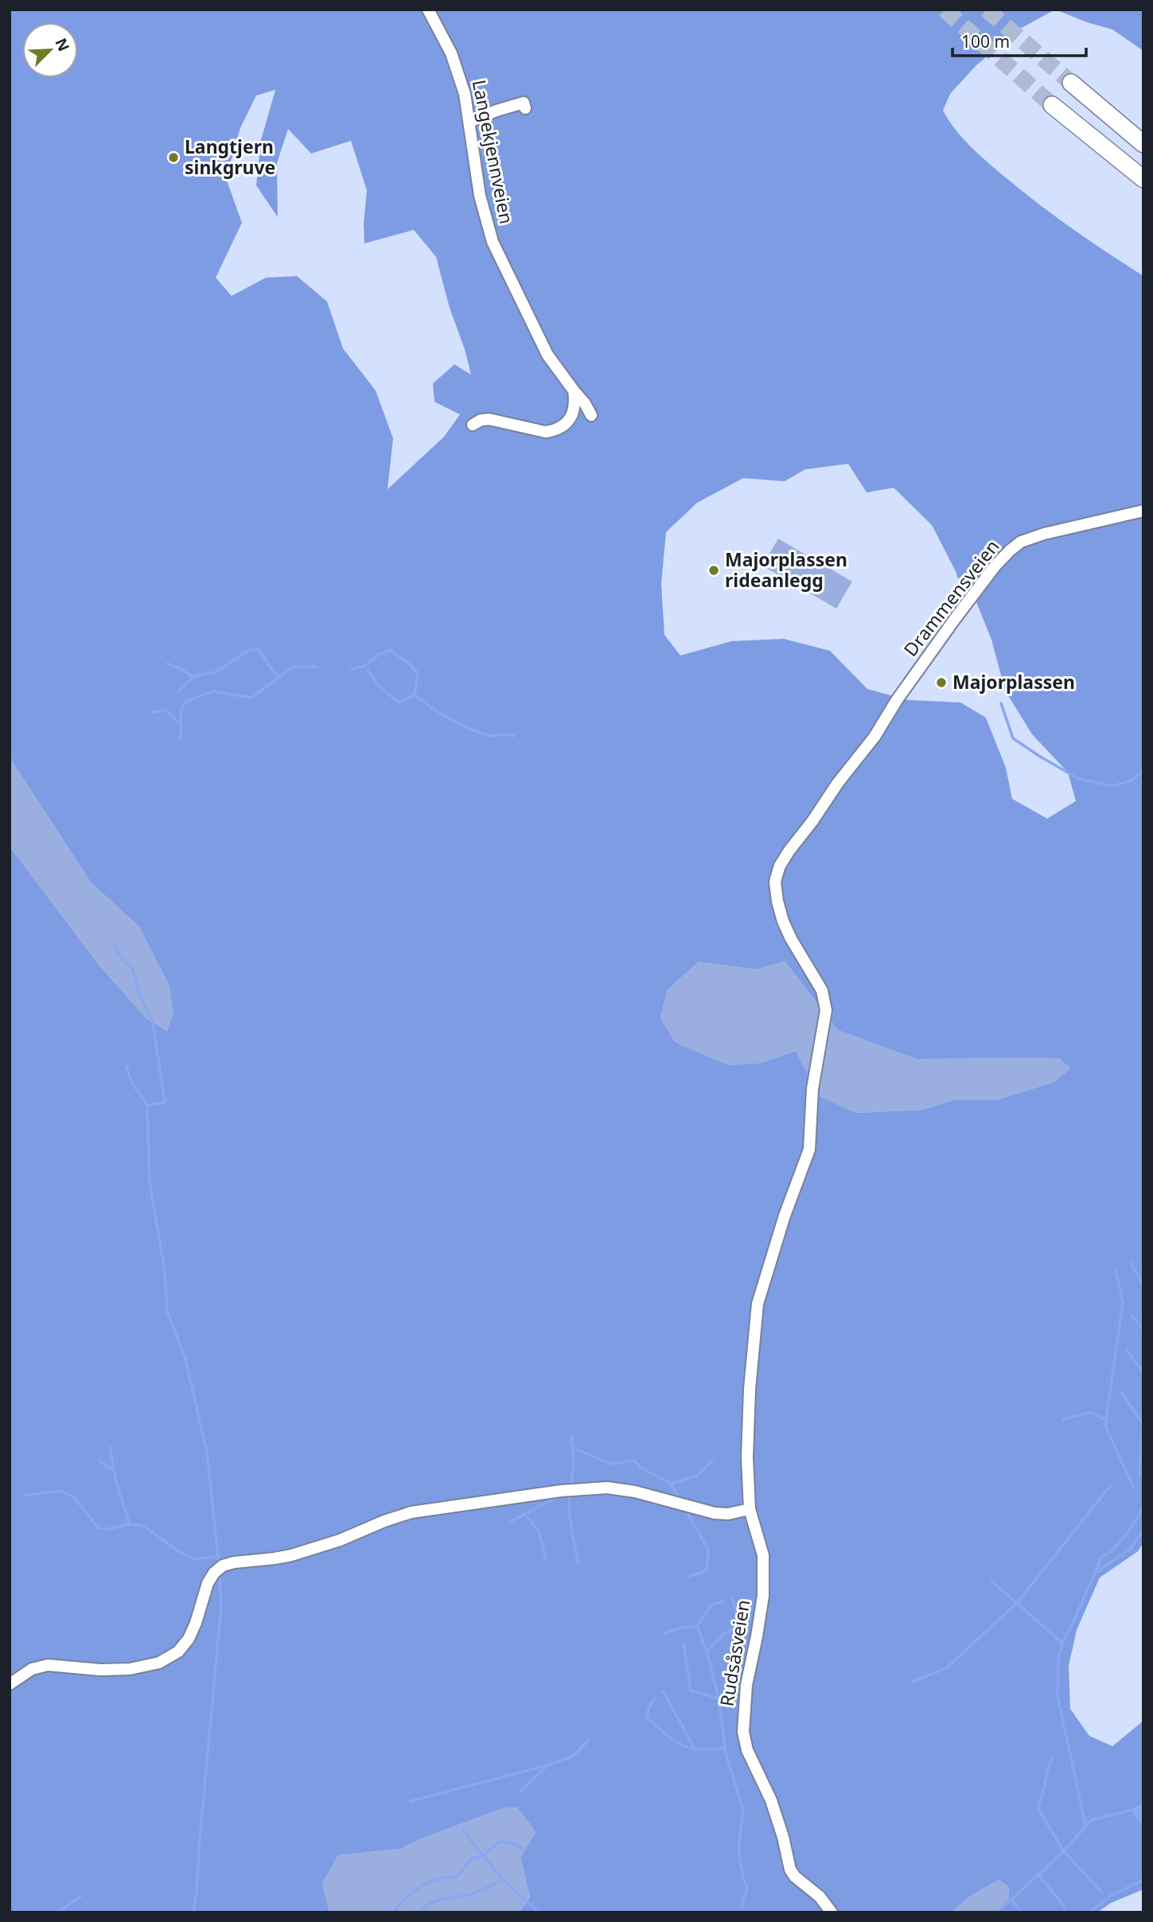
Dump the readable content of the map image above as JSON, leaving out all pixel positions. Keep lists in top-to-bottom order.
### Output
{
  "streets": {
    "street": ["Langekjennveien", "Drammensveien", "Rudsåsveien"]
  },
  "crossings": [
    ["Drammensveien", "Rudsåsveien"]
  ],
  "places": ["Langtjern sinkgruve", "Majorplassen rideanlegg", "Majorplassen"],
  "scale_bar": "100 m",
  "north": "top right"
}
